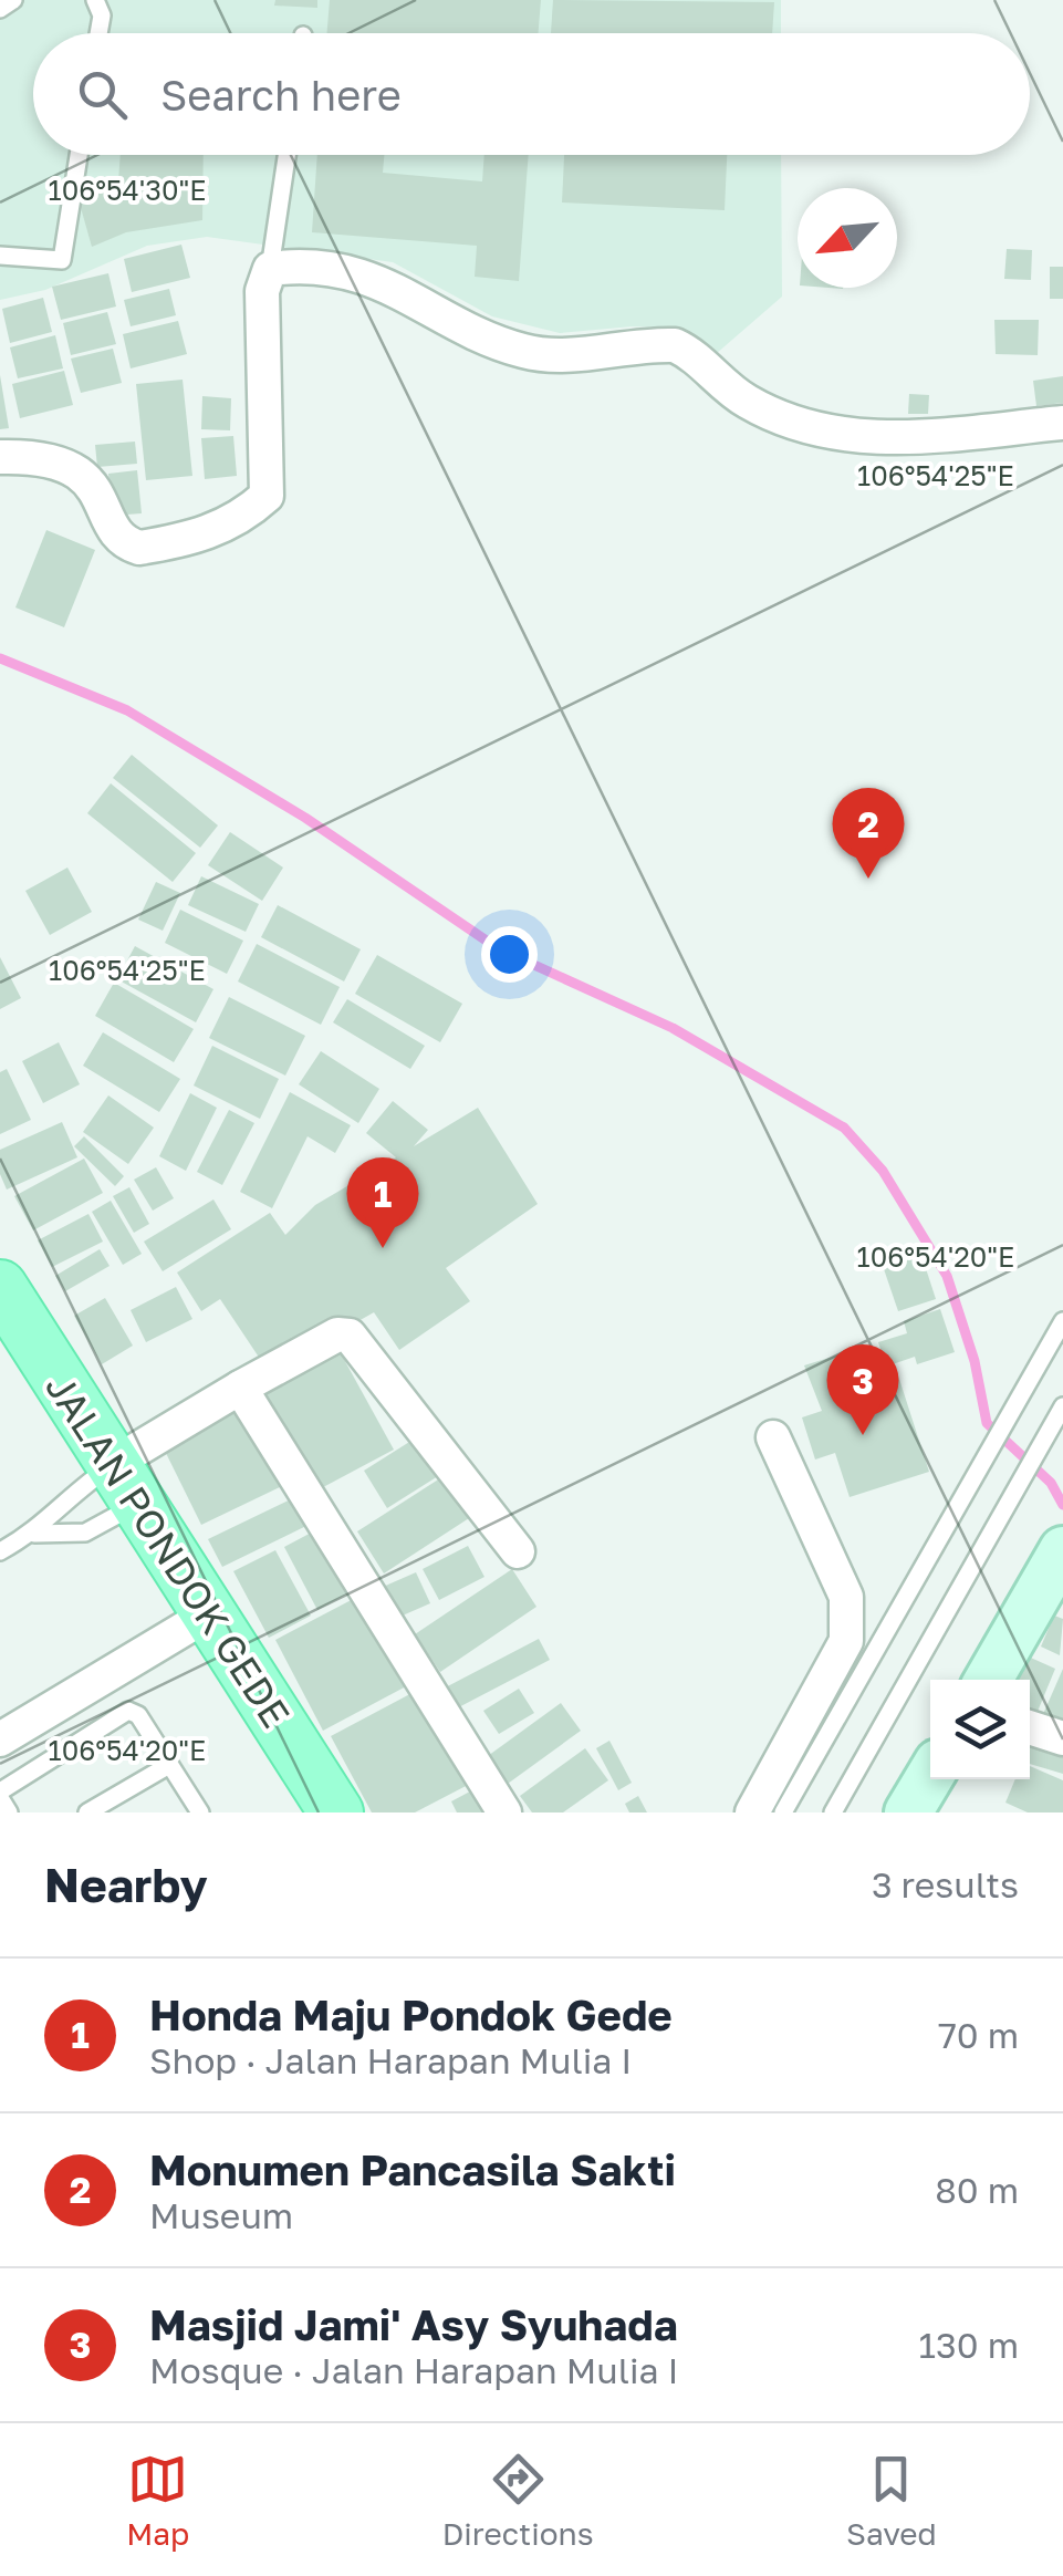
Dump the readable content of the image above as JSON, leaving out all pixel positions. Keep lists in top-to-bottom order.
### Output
{
  "streets": {
    "main road": ["JALAN PONDOK GEDE"]
  },
  "north": "bottom left",
  "page": {
    "search": "Search here",
    "pins": ["2", "1", "3"],
    "heading": ["Nearby", "3 results"],
    "list": [
      {
        "mark": "1",
        "name": "Honda Maju Pondok Gede",
        "note": "Shop · Jalan Harapan Mulia I",
        "value": "70 m"
      },
      {
        "mark": "2",
        "name": "Monumen Pancasila Sakti",
        "note": "Museum",
        "value": "80 m"
      },
      {
        "mark": "3",
        "name": "Masjid Jami' Asy Syuhada",
        "note": "Mosque · Jalan Harapan Mulia I",
        "value": "130 m"
      }
    ],
    "nav": ["Map", "Directions", "Saved"]
  },
  "coordinates": ["106°54'30\"E", "106°54'25\"E", "106°54'20\"E"]
}
